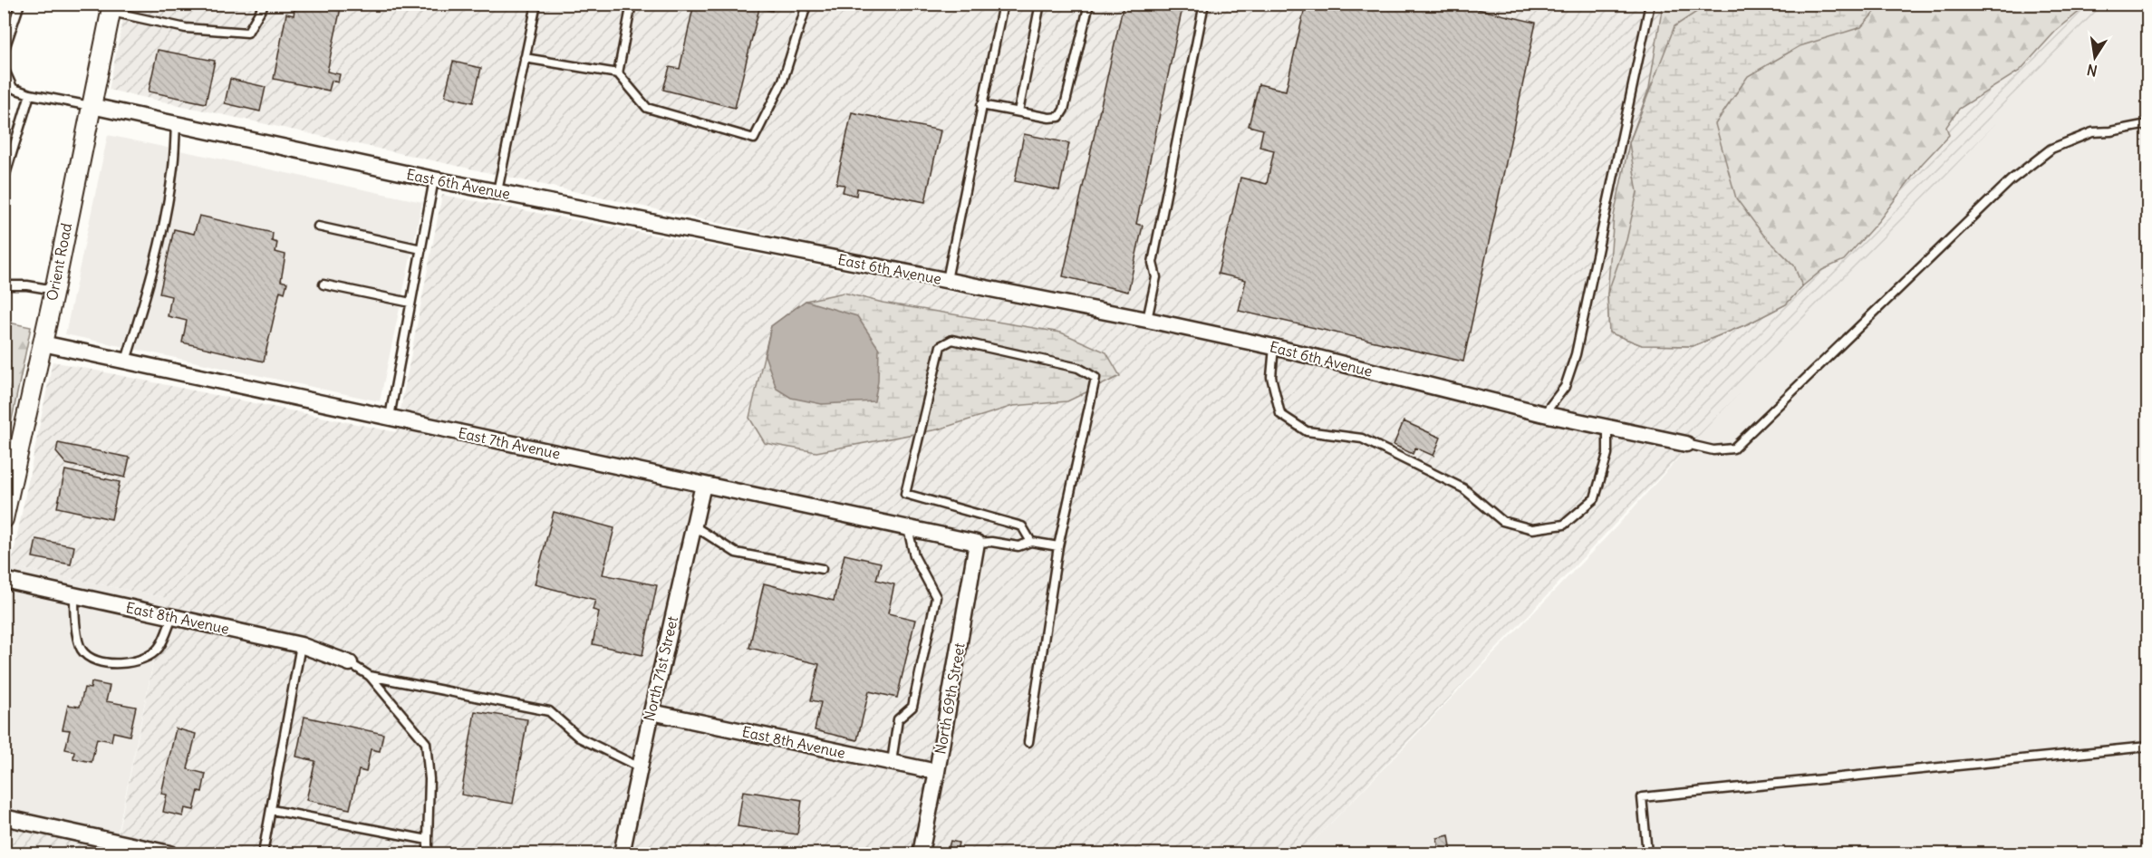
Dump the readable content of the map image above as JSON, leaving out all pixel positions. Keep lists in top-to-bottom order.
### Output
{
  "streets": {
    "street": [
      "East 6th Avenue",
      "Orient Road",
      "East 7th Avenue",
      "East 8th Avenue",
      "North 71st Street",
      "North 69th Street"
    ]
  },
  "crossings": [
    ["East 6th Avenue", "Orient Road"],
    ["Orient Road", "East 7th Avenue"],
    ["East 7th Avenue", "North 71st Street"],
    ["East 7th Avenue", "North 69th Street"],
    ["East 8th Avenue", "North 71st Street"],
    ["East 8th Avenue", "North 69th Street"]
  ],
  "north": "bottom"
}
